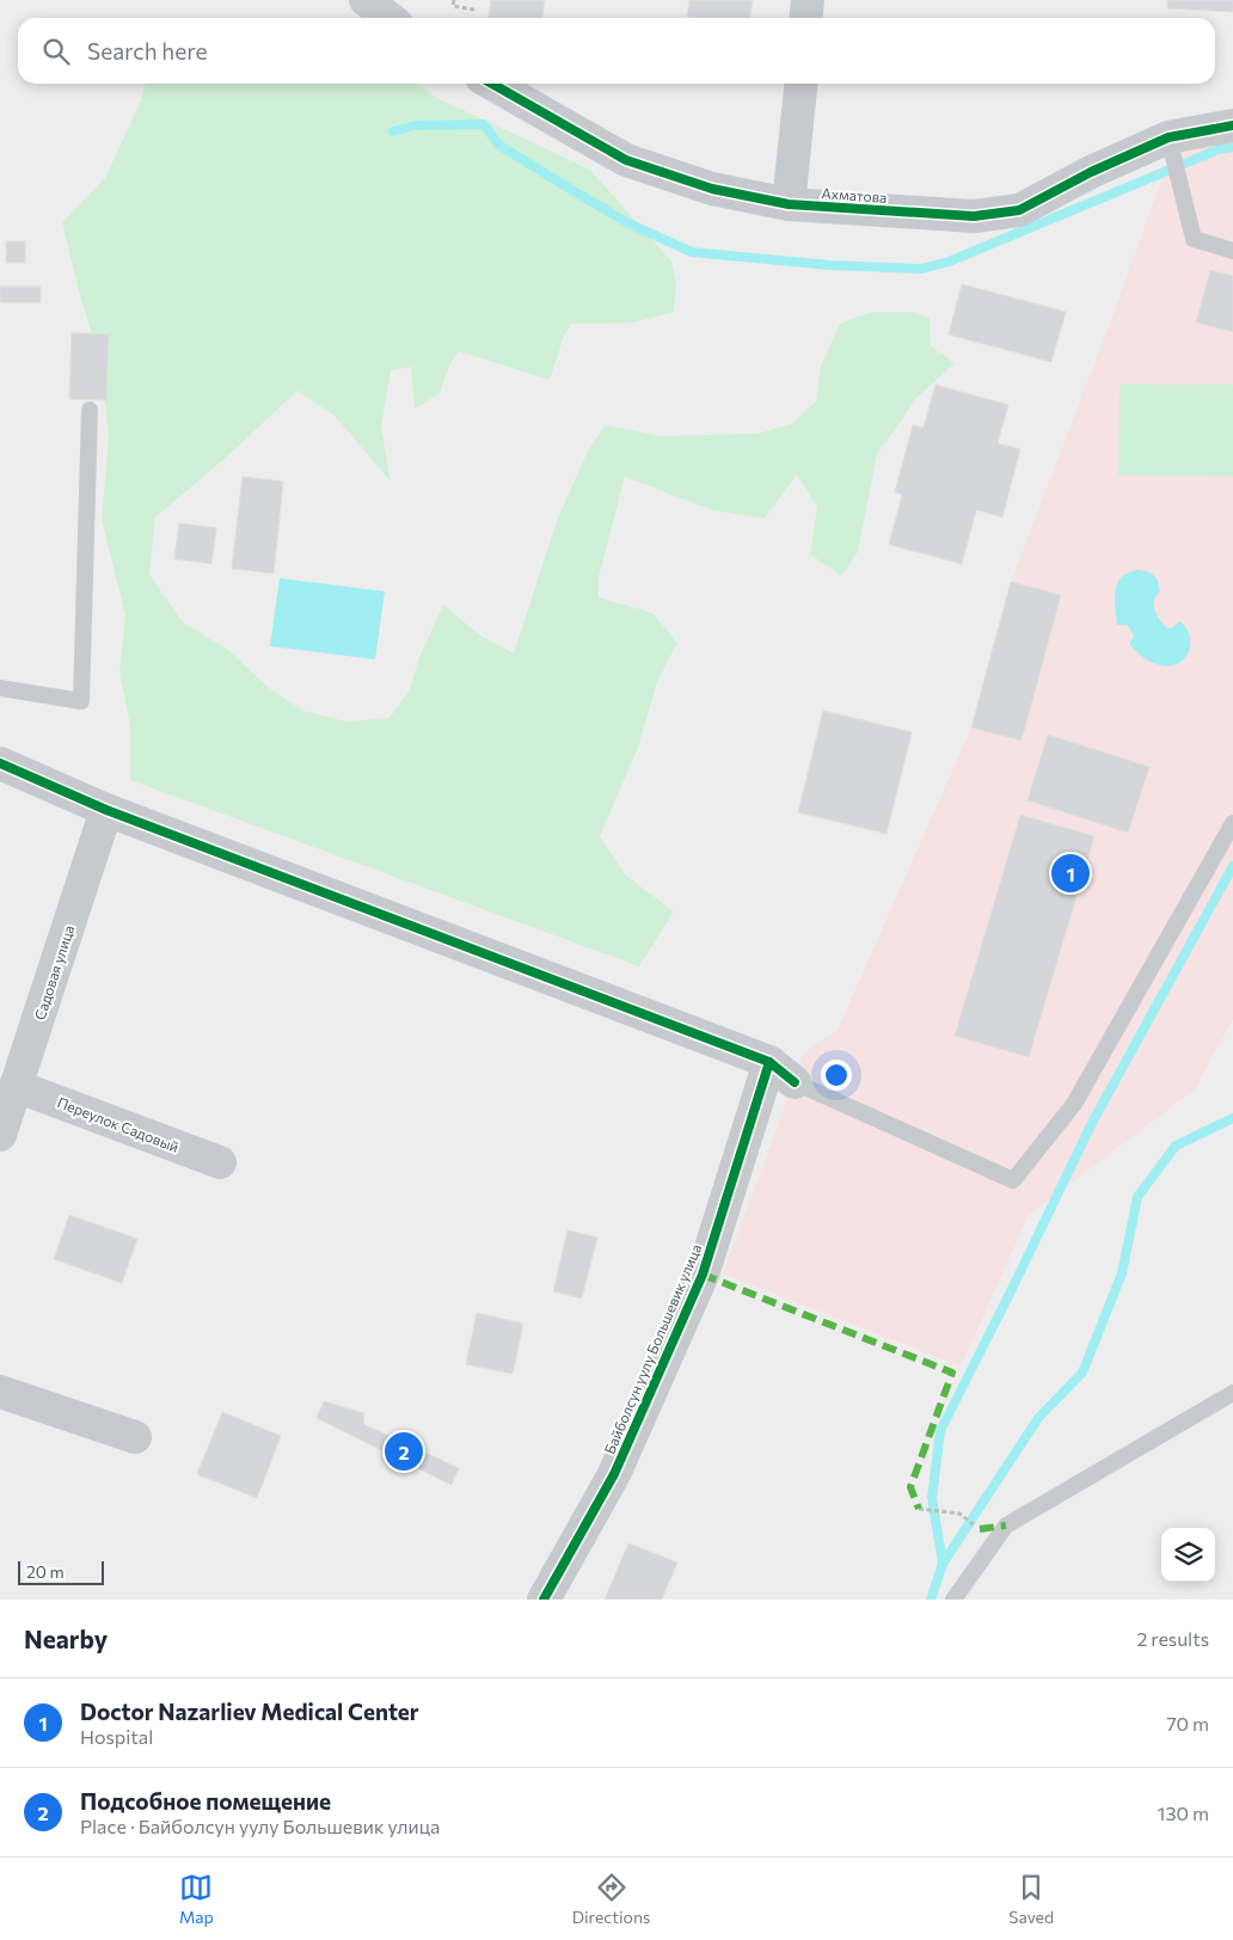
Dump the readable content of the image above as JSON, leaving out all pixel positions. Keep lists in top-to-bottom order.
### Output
{
  "streets": {
    "street": [
      "Ахматова",
      "Садовая улица",
      "Переулок Садовый",
      "Байболсун уулу Большевик улица"
    ]
  },
  "crossings": [
    ["Садовая улица", "Переулок Садовый"]
  ],
  "scale_bar": "20 m",
  "page": {
    "search": "Search here",
    "pins": ["1", "2"],
    "scale": "20 m",
    "heading": ["Nearby", "2 results"],
    "list": [
      {
        "mark": "1",
        "name": "Doctor Nazarliev Medical Center",
        "note": "Hospital",
        "value": "70 m"
      },
      {
        "mark": "2",
        "name": "Подсобное помещение",
        "note": "Place · Байболсун уулу Большевик улица",
        "value": "130 m"
      }
    ],
    "nav": ["Map", "Directions", "Saved"]
  }
}
